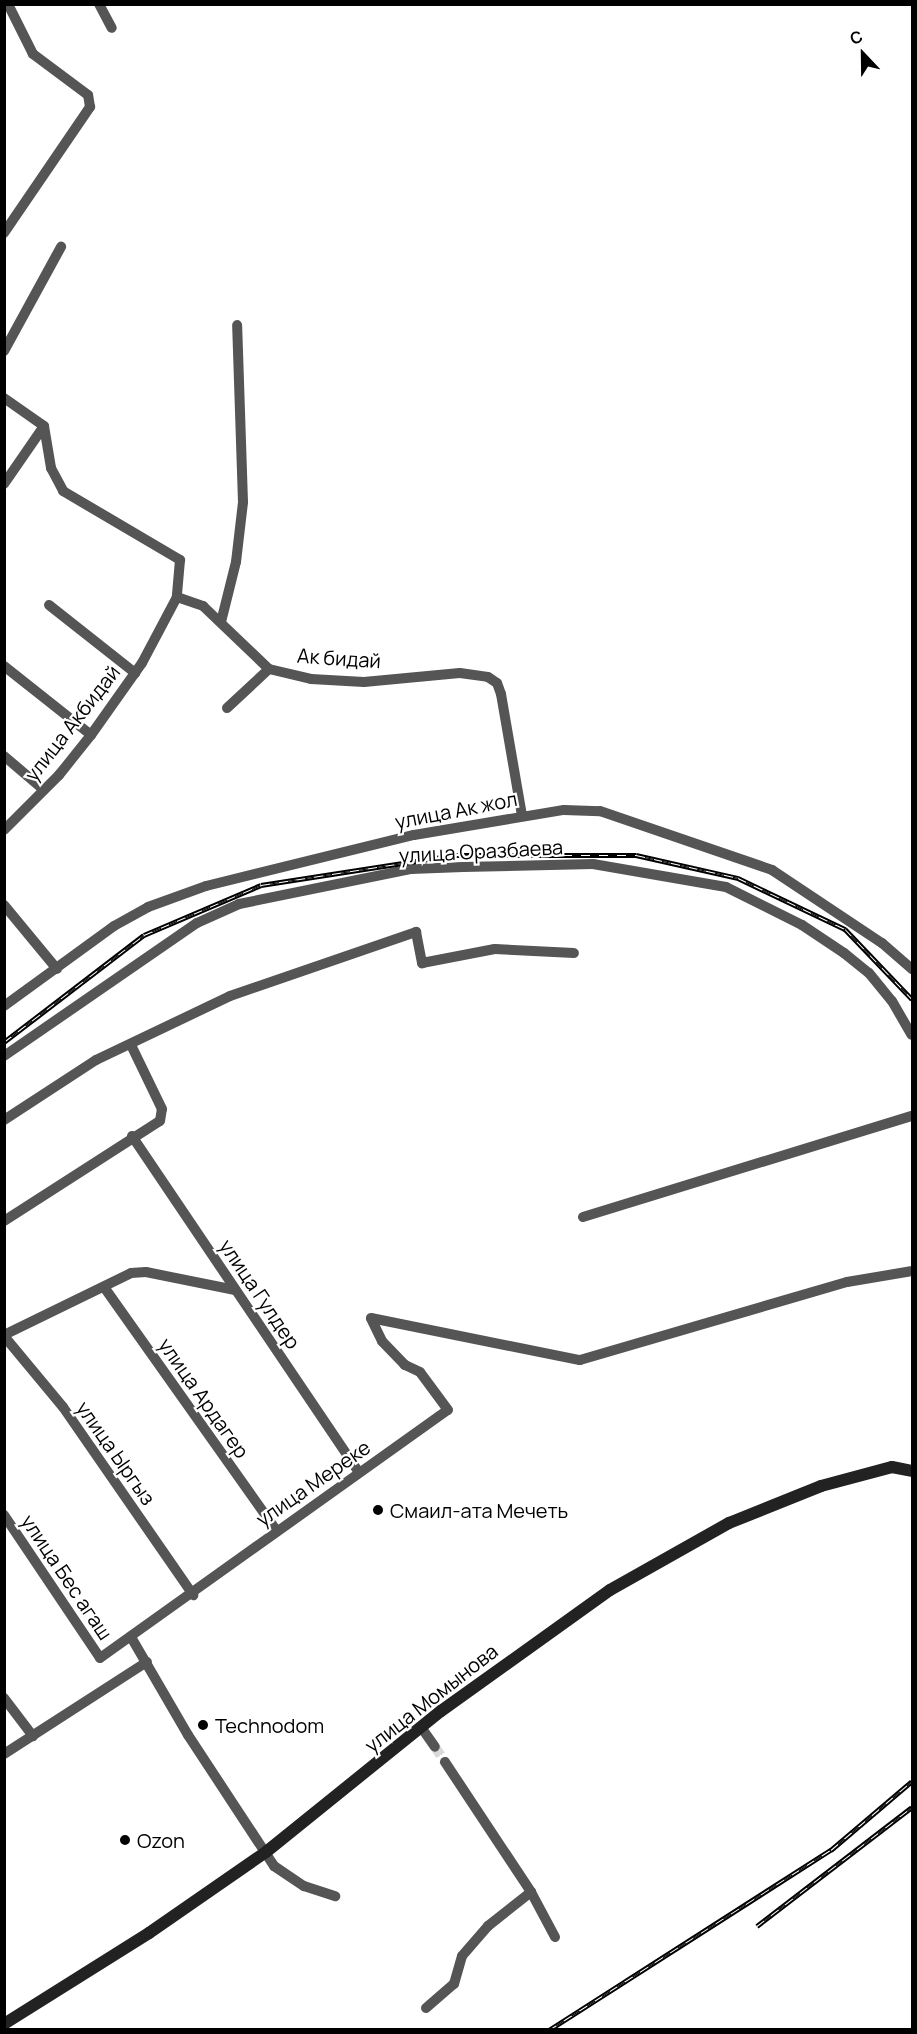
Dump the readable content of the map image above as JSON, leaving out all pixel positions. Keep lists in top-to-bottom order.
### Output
{
  "streets": {
    "main road": ["улица Момынова"],
    "street": [
      "Ак бидай",
      "улица Акбидай",
      "улица Ак жол",
      "улица Оразбаева",
      "улица Гулдер",
      "улица Ардагер",
      "улица Ыргыз",
      "улица Мереке",
      "улица Бес агаш"
    ]
  },
  "crossings": [
    ["Ак бидай", "улица Акбидай"],
    ["Ак бидай", "улица Ак жол"],
    ["улица Гулдер", "улица Мереке"],
    ["улица Ардагер", "улица Мереке"],
    ["улица Ыргыз", "улица Мереке"],
    ["улица Мереке", "улица Бес агаш"]
  ],
  "places": ["Смаил-ата Мечеть", "Technodom", "Ozon"],
  "north": "top"
}
